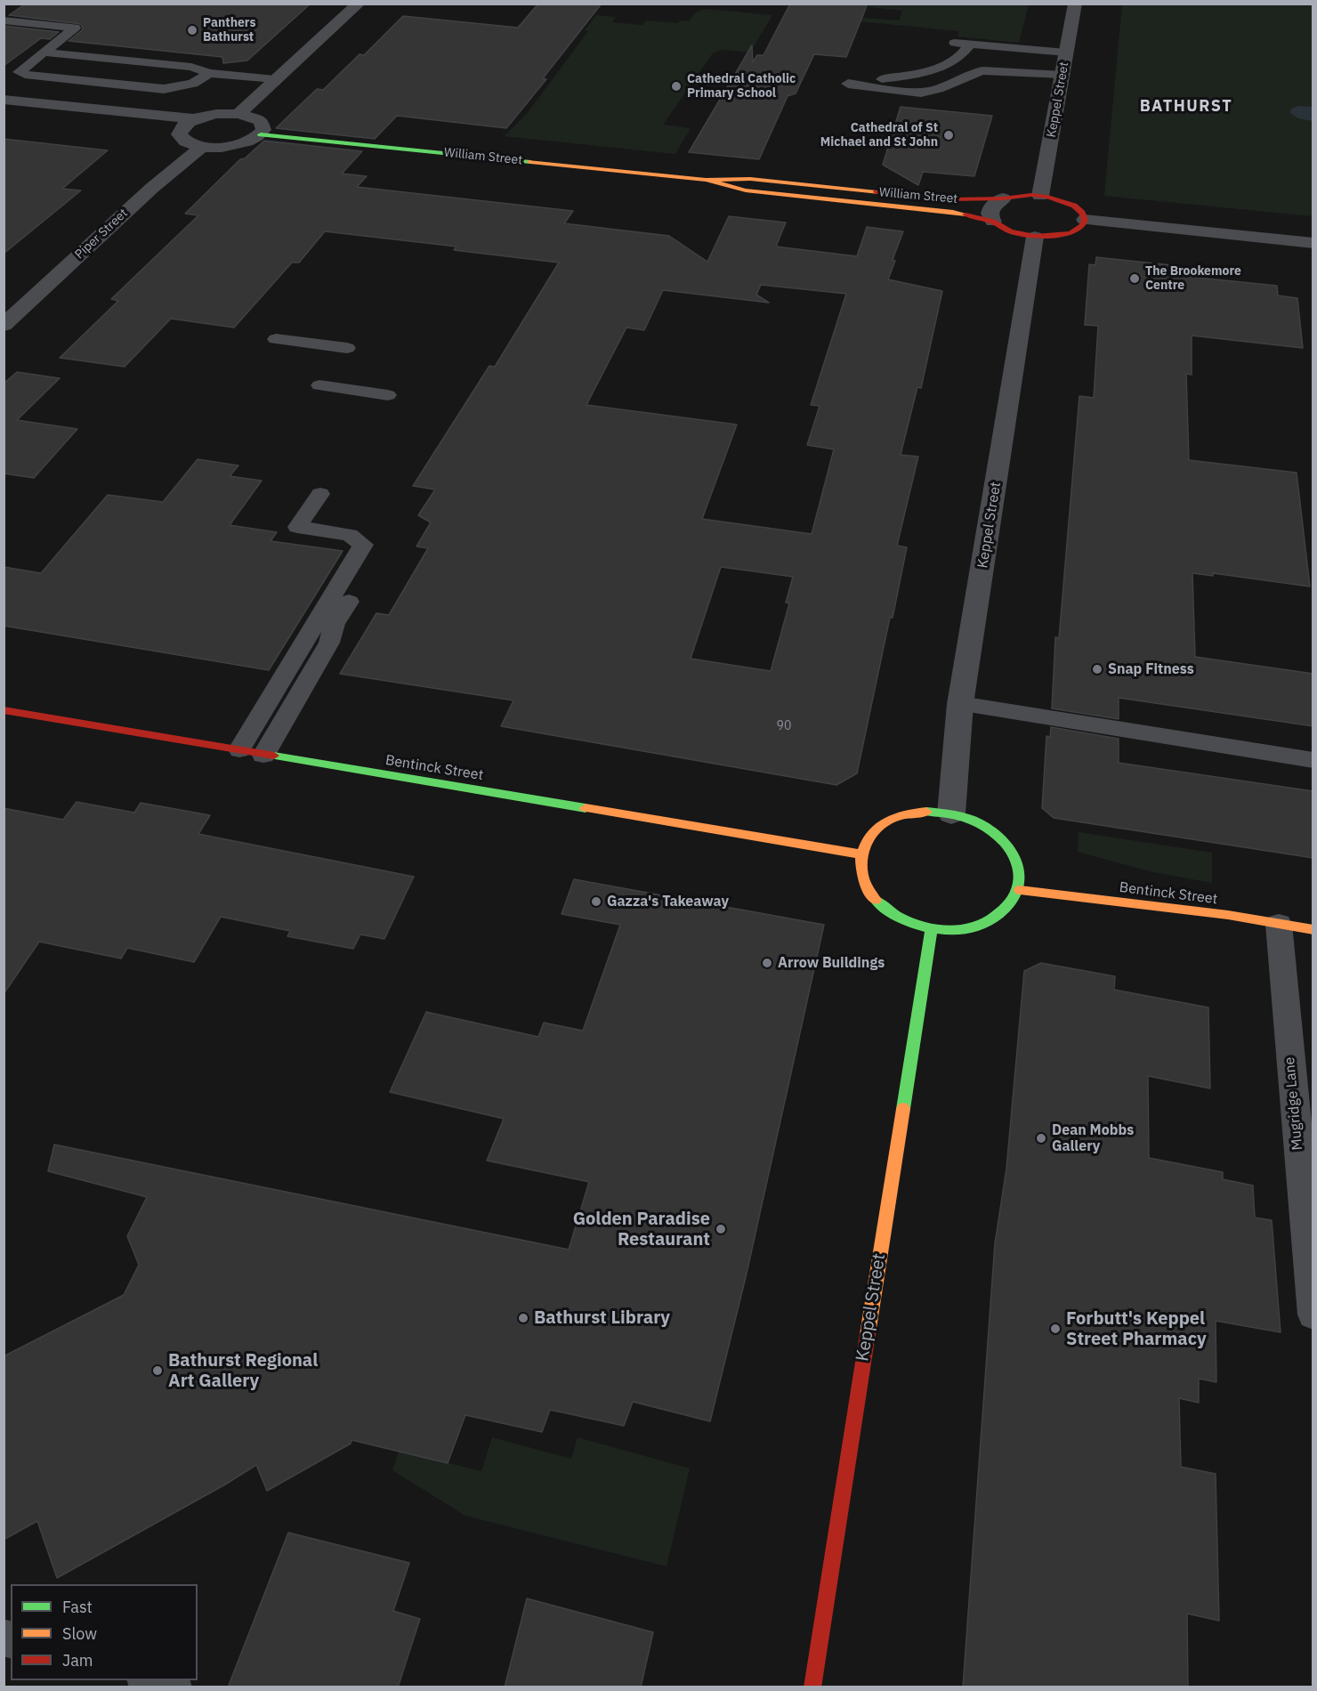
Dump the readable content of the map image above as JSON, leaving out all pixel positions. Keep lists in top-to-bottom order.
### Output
{
  "streets": {
    "street": [
      "Keppel Street",
      "William Street",
      "Piper Street",
      "Bentinck Street"
    ],
    "lane": ["Mugridge Lane"]
  },
  "crossings": [
    ["Keppel Street", "William Street"],
    ["Keppel Street", "Bentinck Street"],
    ["Bentinck Street", "Mugridge Lane"]
  ],
  "districts": ["BATHURST"],
  "places": [
    "Panthers Bathurst",
    "Cathedral Catholic Primary School",
    "Cathedral of St Michael and St John",
    "The Brookemore Centre",
    "Snap Fitness",
    "Gazza's Takeaway",
    "Arrow Buildings",
    "Dean Mobbs Gallery",
    "Golden Paradise Restaurant",
    "Bathurst Library",
    "Forbutt's Keppel Street Pharmacy",
    "Bathurst Regional Art Gallery"
  ],
  "house_numbers": ["90"],
  "legend": ["Fast", "Slow", "Jam"]
}
